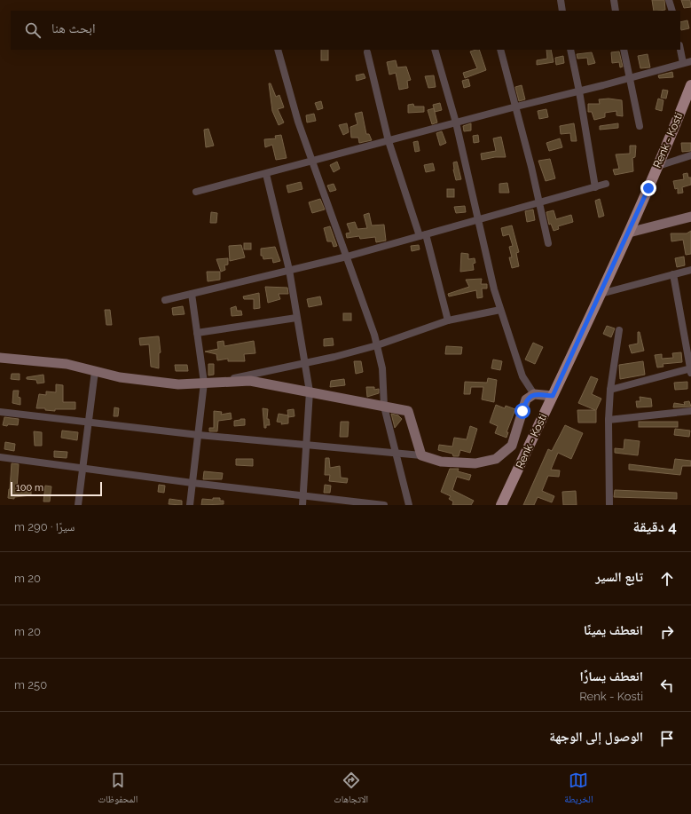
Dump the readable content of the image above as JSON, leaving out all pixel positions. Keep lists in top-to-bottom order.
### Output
{
  "streets": {
    "main road": ["Renk - Kosti"]
  },
  "scale_bar": "100 m",
  "page": {
    "search": "ابحث هنا",
    "scale": "100 m",
    "heading": ["4 دقيقة", "سيرًا · 290 m"],
    "list": [
      ["تابع السير", "20 m"],
      ["انعطف يمينًا", "20 m"],
      ["انعطف يسارًا", "Renk - Kosti", "250 m"],
      "الوصول إلى الوجهة"
    ],
    "nav": ["الخريطة", "الاتجاهات", "المحفوظات"]
  }
}
